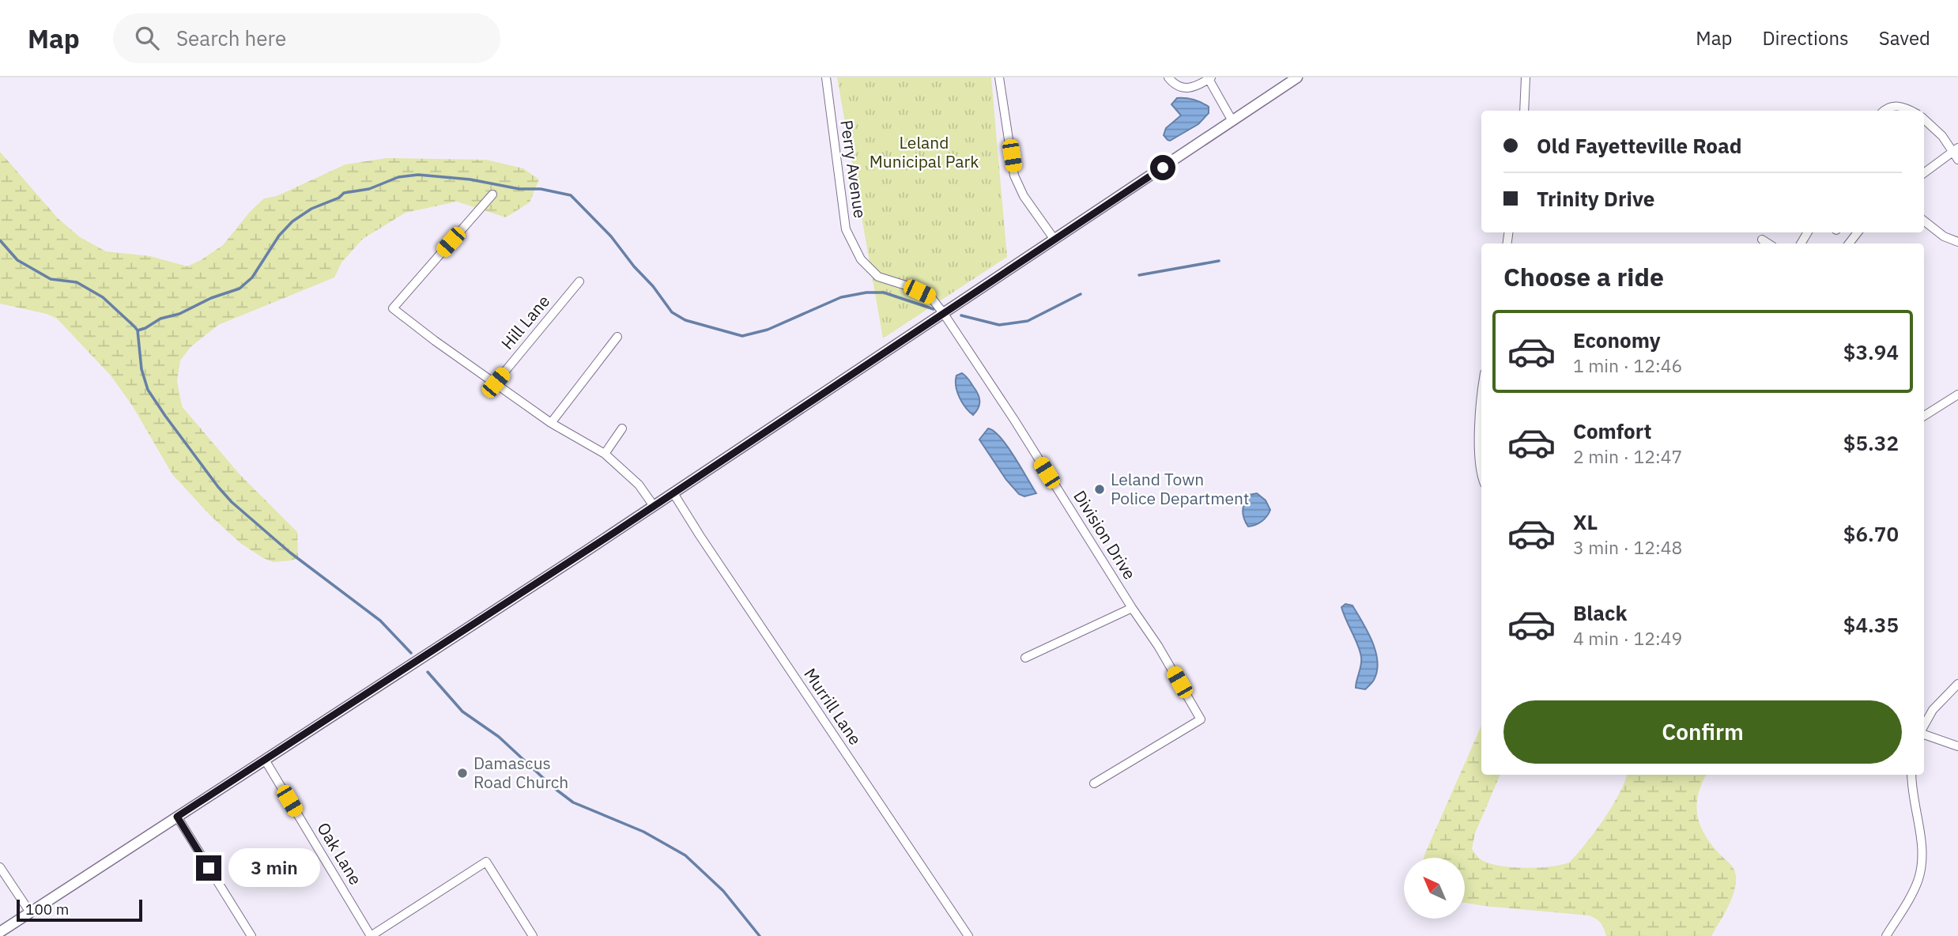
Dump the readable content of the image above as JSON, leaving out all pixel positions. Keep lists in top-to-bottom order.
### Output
{
  "streets": {
    "street": [
      "Perry Avenue",
      "Hill Lane",
      "Division Drive",
      "Murrill Lane",
      "Oak Lane"
    ]
  },
  "crossings": [
    ["Perry Avenue", "Division Drive"]
  ],
  "parks": ["Leland Municipal Park"],
  "places": ["Leland Town Police Department", "Damascus Road Church"],
  "scale_bar": "100 m",
  "north": "top left",
  "page": {
    "header": "Map",
    "search": "Search here",
    "nav": ["Map", "Directions", "Saved"],
    "banner": ["Old Fayetteville Road", "Trinity Drive"],
    "heading": "Choose a ride",
    "list": [
      {
        "name": "Economy",
        "note": "1 min · 12:46",
        "value": "$3.94"
      },
      {
        "name": "Comfort",
        "note": "2 min · 12:47",
        "value": "$5.32"
      },
      {
        "name": "XL",
        "note": "3 min · 12:48",
        "value": "$6.70"
      },
      {
        "name": "Black",
        "note": "4 min · 12:49",
        "value": "$4.35"
      }
    ],
    "buttons": "Confirm",
    "bubble": "3 min",
    "scale": "100 m"
  }
}
